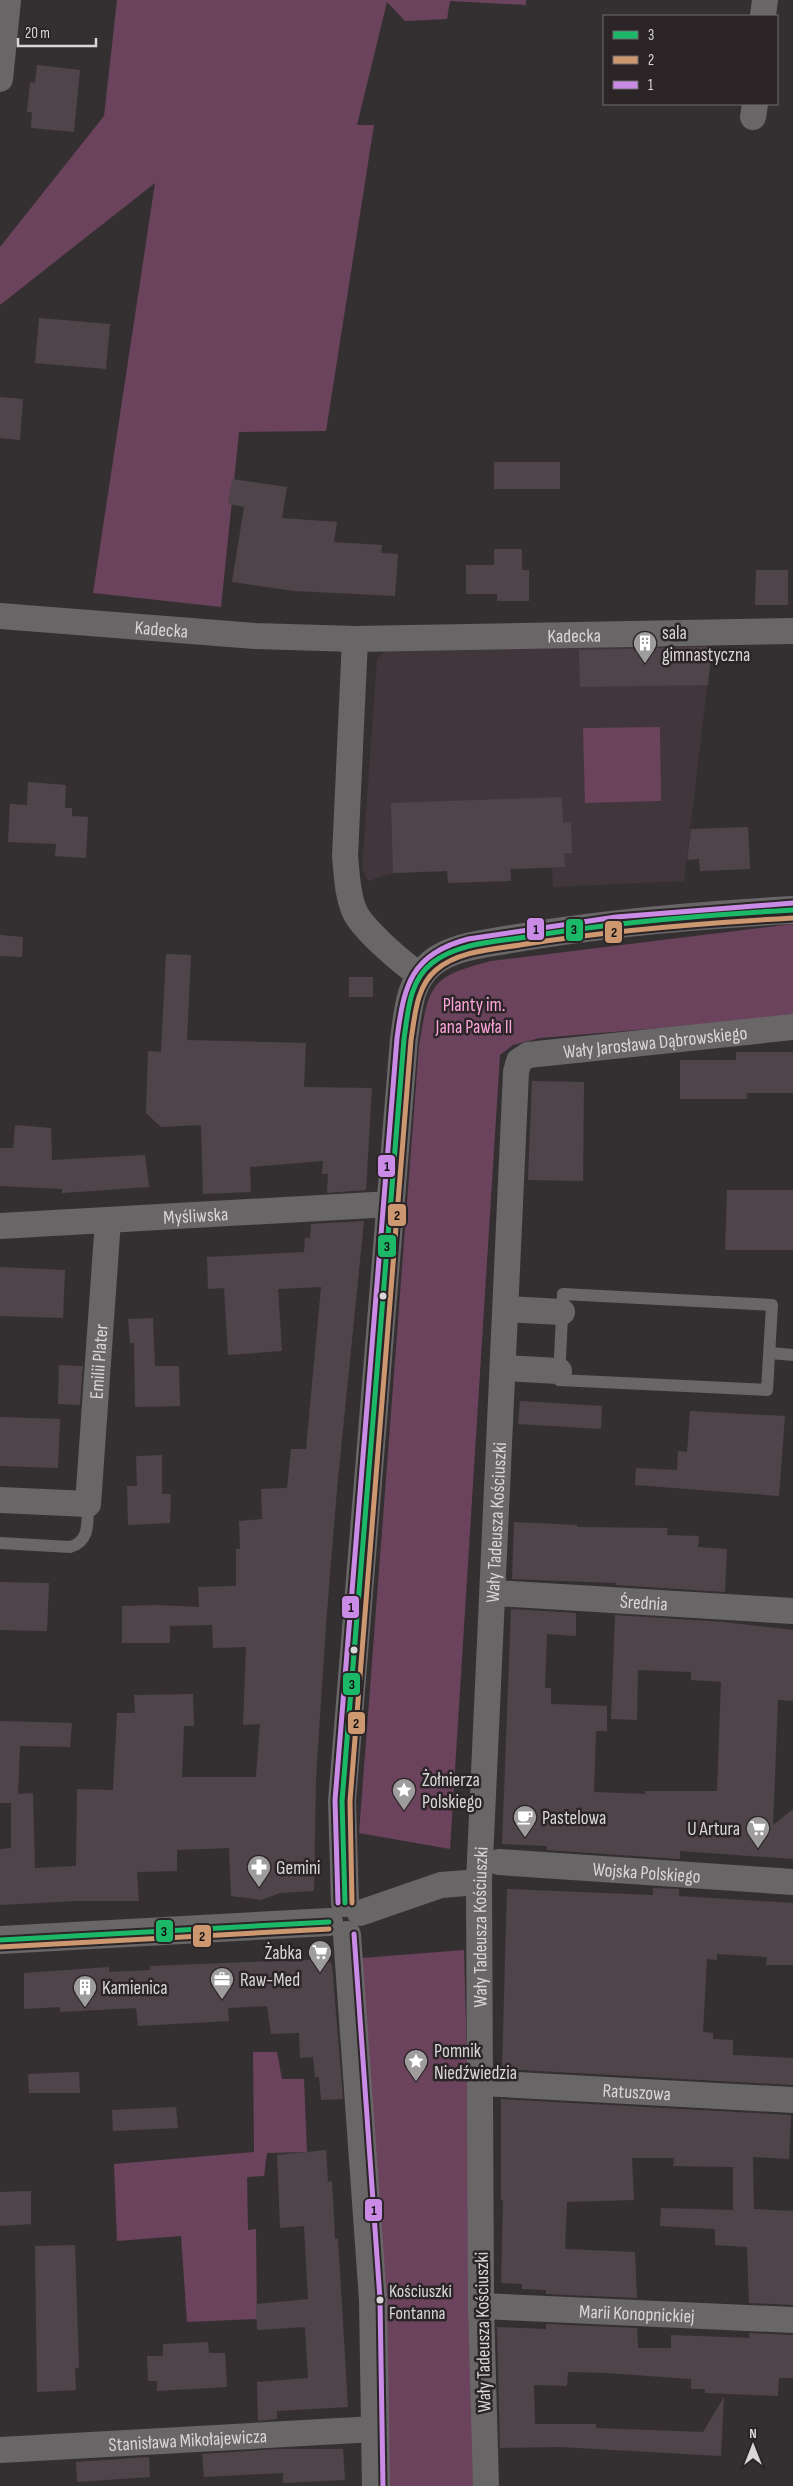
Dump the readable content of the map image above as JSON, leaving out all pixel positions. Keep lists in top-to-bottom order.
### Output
{
  "streets": {
    "street": [
      "Kadecka",
      "Wały Jarosława Dąbrowskiego",
      "Myśliwska",
      "Emilii Plater",
      "Wały Tadeusza Kościuszki",
      "Średnia",
      "Wojska Polskiego",
      "Ratuszowa",
      "Marii Konopnickiej",
      "Stanisława Mikołajewicza"
    ]
  },
  "crossings": [
    ["Wały Jarosława Dąbrowskiego", "Wały Tadeusza Kościuszki"],
    ["Myśliwska", "Emilii Plater"],
    ["Wały Tadeusza Kościuszki", "Średnia"],
    ["Wały Tadeusza Kościuszki", "Ratuszowa"],
    ["Wały Tadeusza Kościuszki", "Marii Konopnickiej"]
  ],
  "parks": ["Planty im. Jana Pawła II"],
  "places": {
    "building": ["sala gimnastyczna", "Kamienica"],
    "place": ["Żołnierza Polskiego", "Pomnik Niedźwiedzia"],
    "cafe": ["Pastelowa"],
    "supermarket": ["U Artura", "Żabka"],
    "pharmacy": ["Gemini"],
    "office": ["Raw-Med"],
    "other": ["Kościuszki Fontanna"]
  },
  "lines": ["transit line 1", "transit line 3", "transit line 2"],
  "legend": ["3", "2", "1"],
  "scale_bar": "20 m",
  "north": "top"
}
